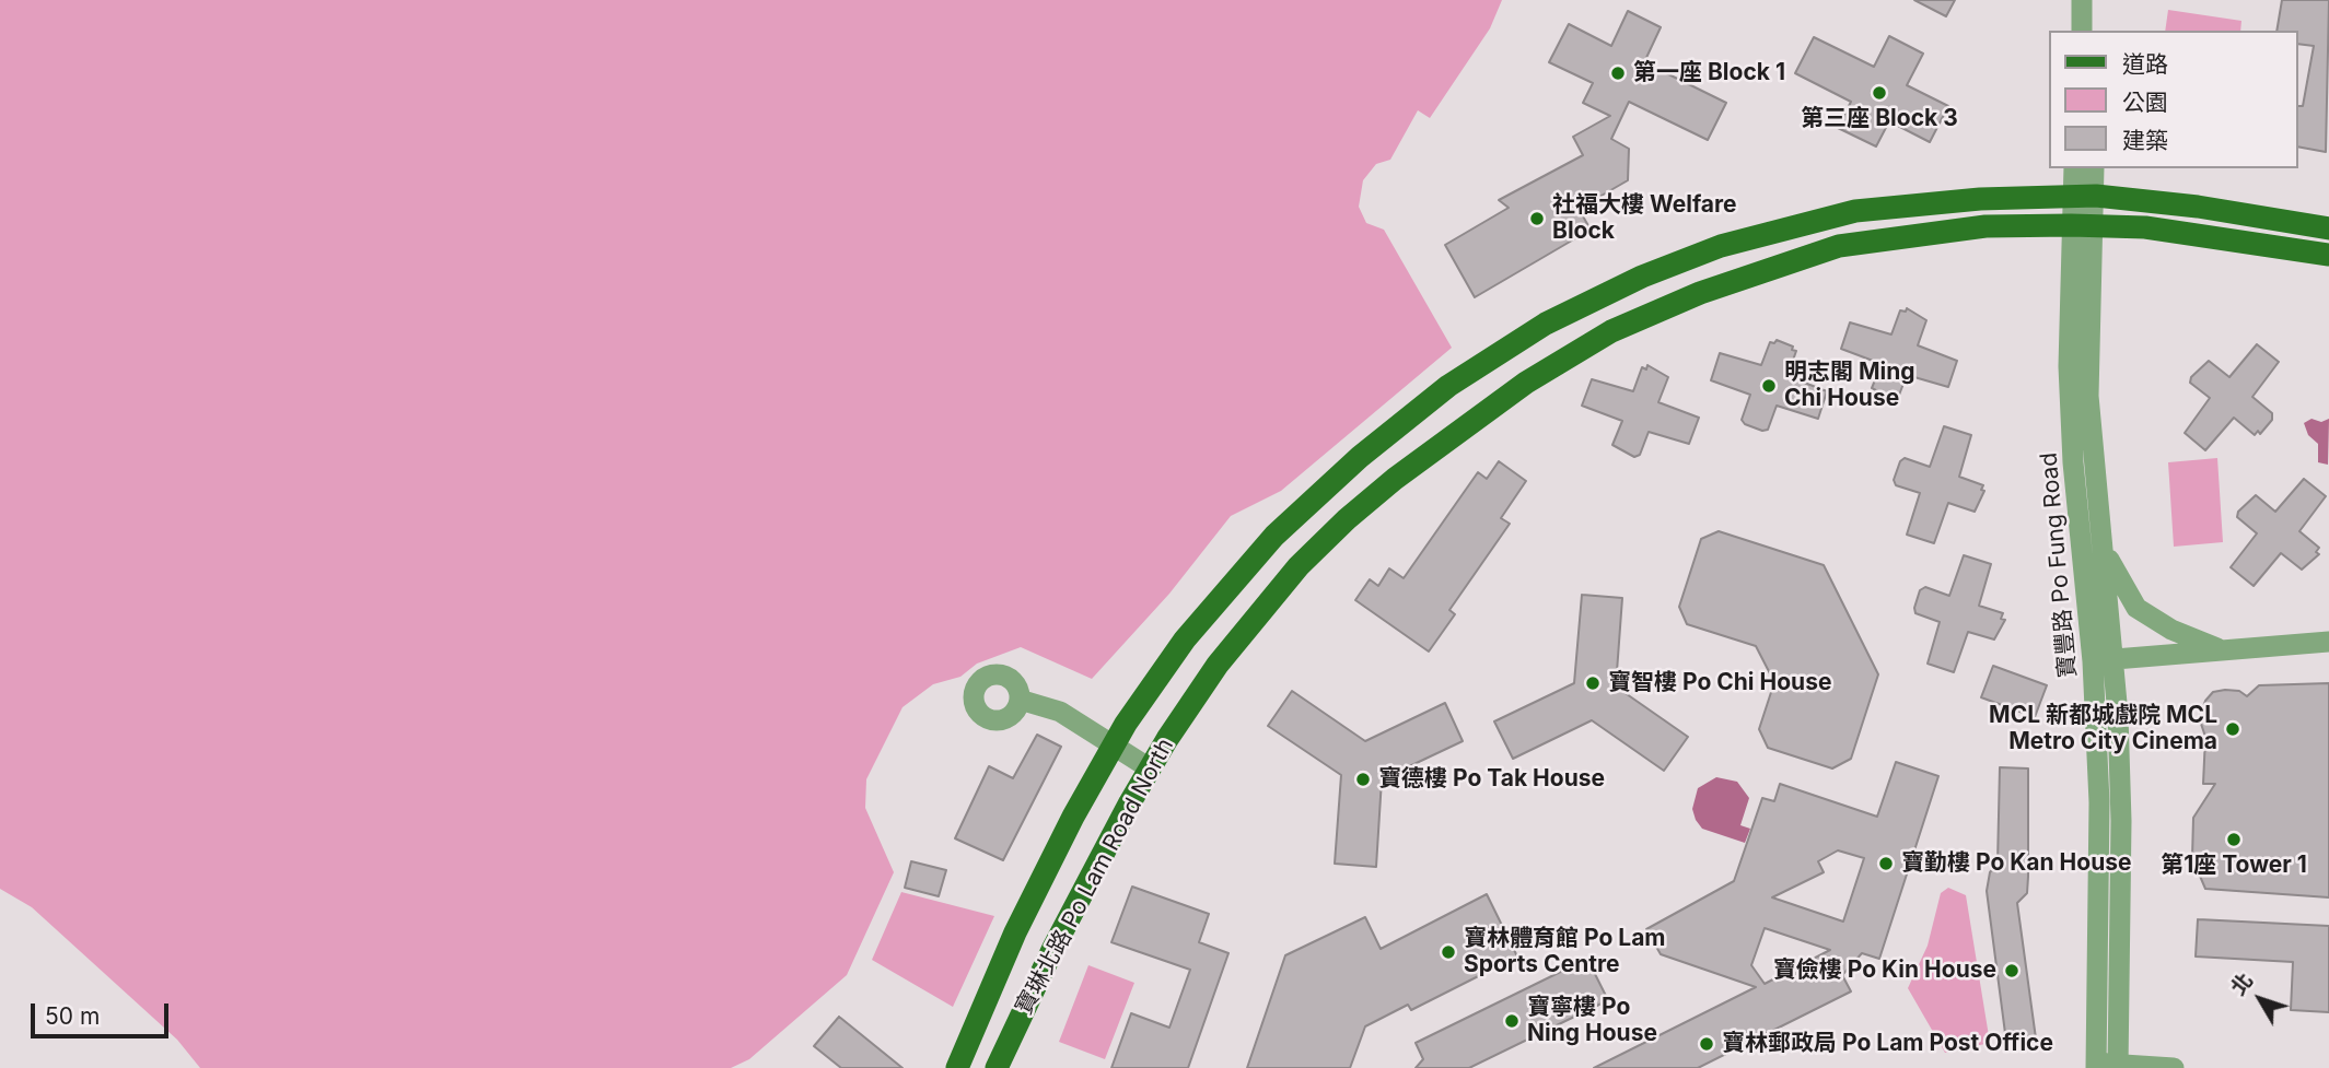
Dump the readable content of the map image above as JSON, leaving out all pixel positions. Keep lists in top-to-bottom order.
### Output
{
  "streets": {
    "main road": ["寶琳北路 Po Lam Road North"],
    "street": ["寶豐路 Po Fung Road"]
  },
  "crossings": [
    ["寶豐路 Po Fung Road", "寶琳北路 Po Lam Road North"]
  ],
  "places": [
    "第一座 Block 1",
    "第三座 Block 3",
    "社福大樓 Welfare Block",
    "明志閣 Ming Chi House",
    "寶智樓 Po Chi House",
    "MCL 新都城戲院 MCL Metro City Cinema",
    "寶德樓 Po Tak House",
    "第1座 Tower 1",
    "寶勤樓 Po Kan House",
    "寶林體育館 Po Lam Sports Centre",
    "寶儉樓 Po Kin House",
    "寶寧樓 Po Ning House",
    "寶林郵政局 Po Lam Post Office"
  ],
  "legend": ["道路", "公園", "建築"],
  "scale_bar": "50 m",
  "north": "top left"
}
